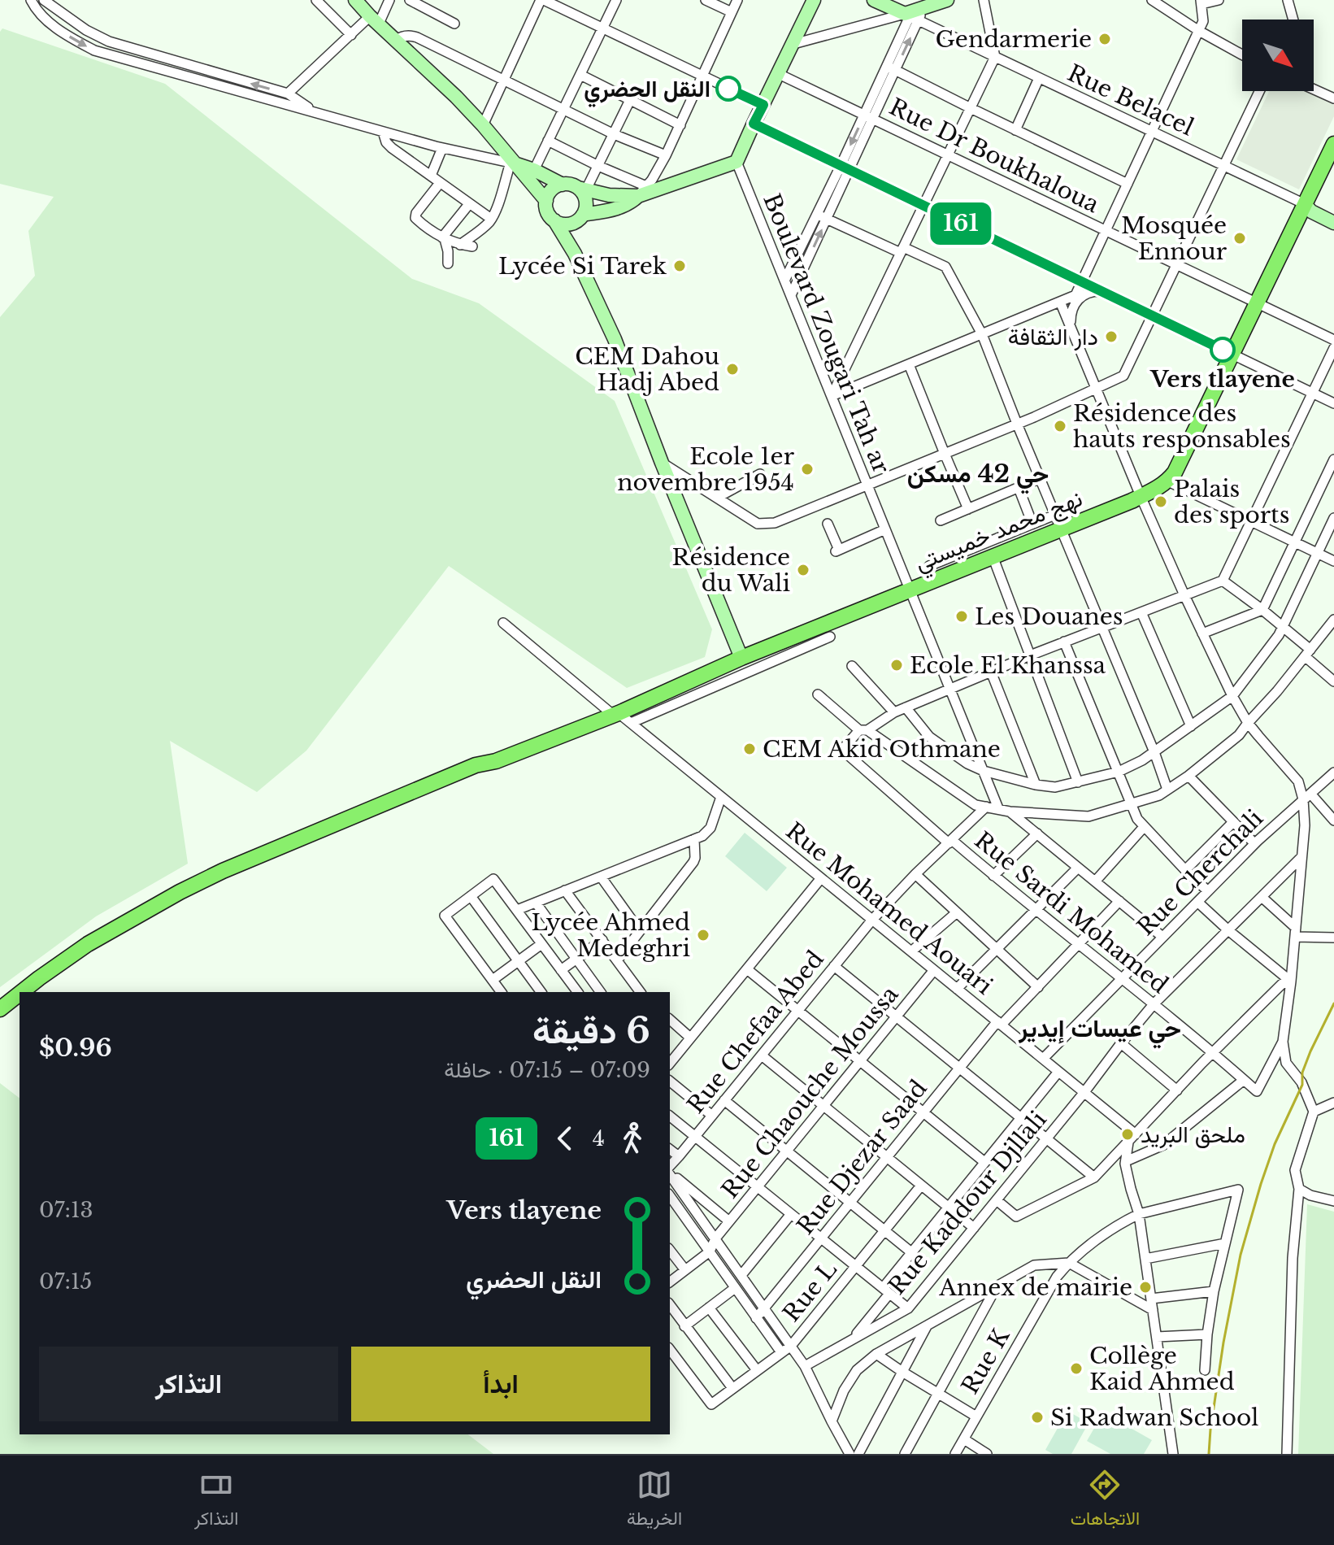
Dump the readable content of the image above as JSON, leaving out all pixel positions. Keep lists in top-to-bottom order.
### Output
{
  "streets": {
    "main road": ["نهج محمد خميستي"],
    "street": [
      "Rue Belacel",
      "Rue Dr Boukhaloua",
      "Boulevard Zougari Tah ar",
      "Rue Cherchali",
      "Rue Mohamed Aouari",
      "Rue Sardi Mohamed",
      "Rue Chefaa Abed",
      "Rue Chaouche Moussa",
      "Rue Djezar Saad",
      "Rue Kaddour Djllali",
      "Rue L",
      "Rue K"
    ]
  },
  "crossings": [
    ["Boulevard Zougari Tah ar", "نهج محمد خميستي"],
    ["نهج محمد خميستي", "Rue Mohamed Aouari"],
    ["Rue Cherchali", "Rue Mohamed Aouari"],
    ["Rue Cherchali", "Rue Sardi Mohamed"],
    ["Rue Mohamed Aouari", "Rue Chefaa Abed"],
    ["Rue Mohamed Aouari", "Rue Chaouche Moussa"],
    ["Rue Mohamed Aouari", "Rue Djezar Saad"],
    ["Rue Mohamed Aouari", "Rue Kaddour Djllali"],
    ["Rue Sardi Mohamed", "Rue Chefaa Abed"],
    ["Rue Sardi Mohamed", "Rue Djezar Saad"],
    ["Rue Sardi Mohamed", "Rue Kaddour Djllali"]
  ],
  "districts": ["حي 42 مسكن", "حي عيسات إيدير"],
  "places": [
    "Gendarmerie",
    "النقل الحضري",
    "Mosquée Ennour",
    "Lycée Si Tarek",
    "دار الثقافة",
    "Vers tlayene",
    "CEM Dahou Hadj Abed",
    "Résidence des hauts responsables",
    "Ecole 1er novembre 1954",
    "Palais des sports",
    "Résidence du Wali",
    "Les Douanes",
    "Ecole El Khanssa",
    "CEM Akid Othmane",
    "Lycée Ahmed Medeghri",
    "ملحق البريد",
    "Annex de mairie",
    "Collège Kaid Ahmed",
    "Si Radwan School"
  ],
  "lines": ["bus line 161"],
  "north": "bottom right",
  "page": {
    "on_map": "161",
    "heading": ["6 دقيقة", "07:09 – 07:15 · حافلة", "$0.96"],
    "legs": ["4", "161"],
    "list": [
      {
        "name": "Vers tlayene",
        "value": "07:13"
      },
      {
        "name": "النقل الحضري",
        "value": "07:15"
      }
    ],
    "buttons": ["ابدأ", "التذاكر"],
    "tabs": ["الاتجاهات", "الخريطة", "التذاكر"]
  }
}
